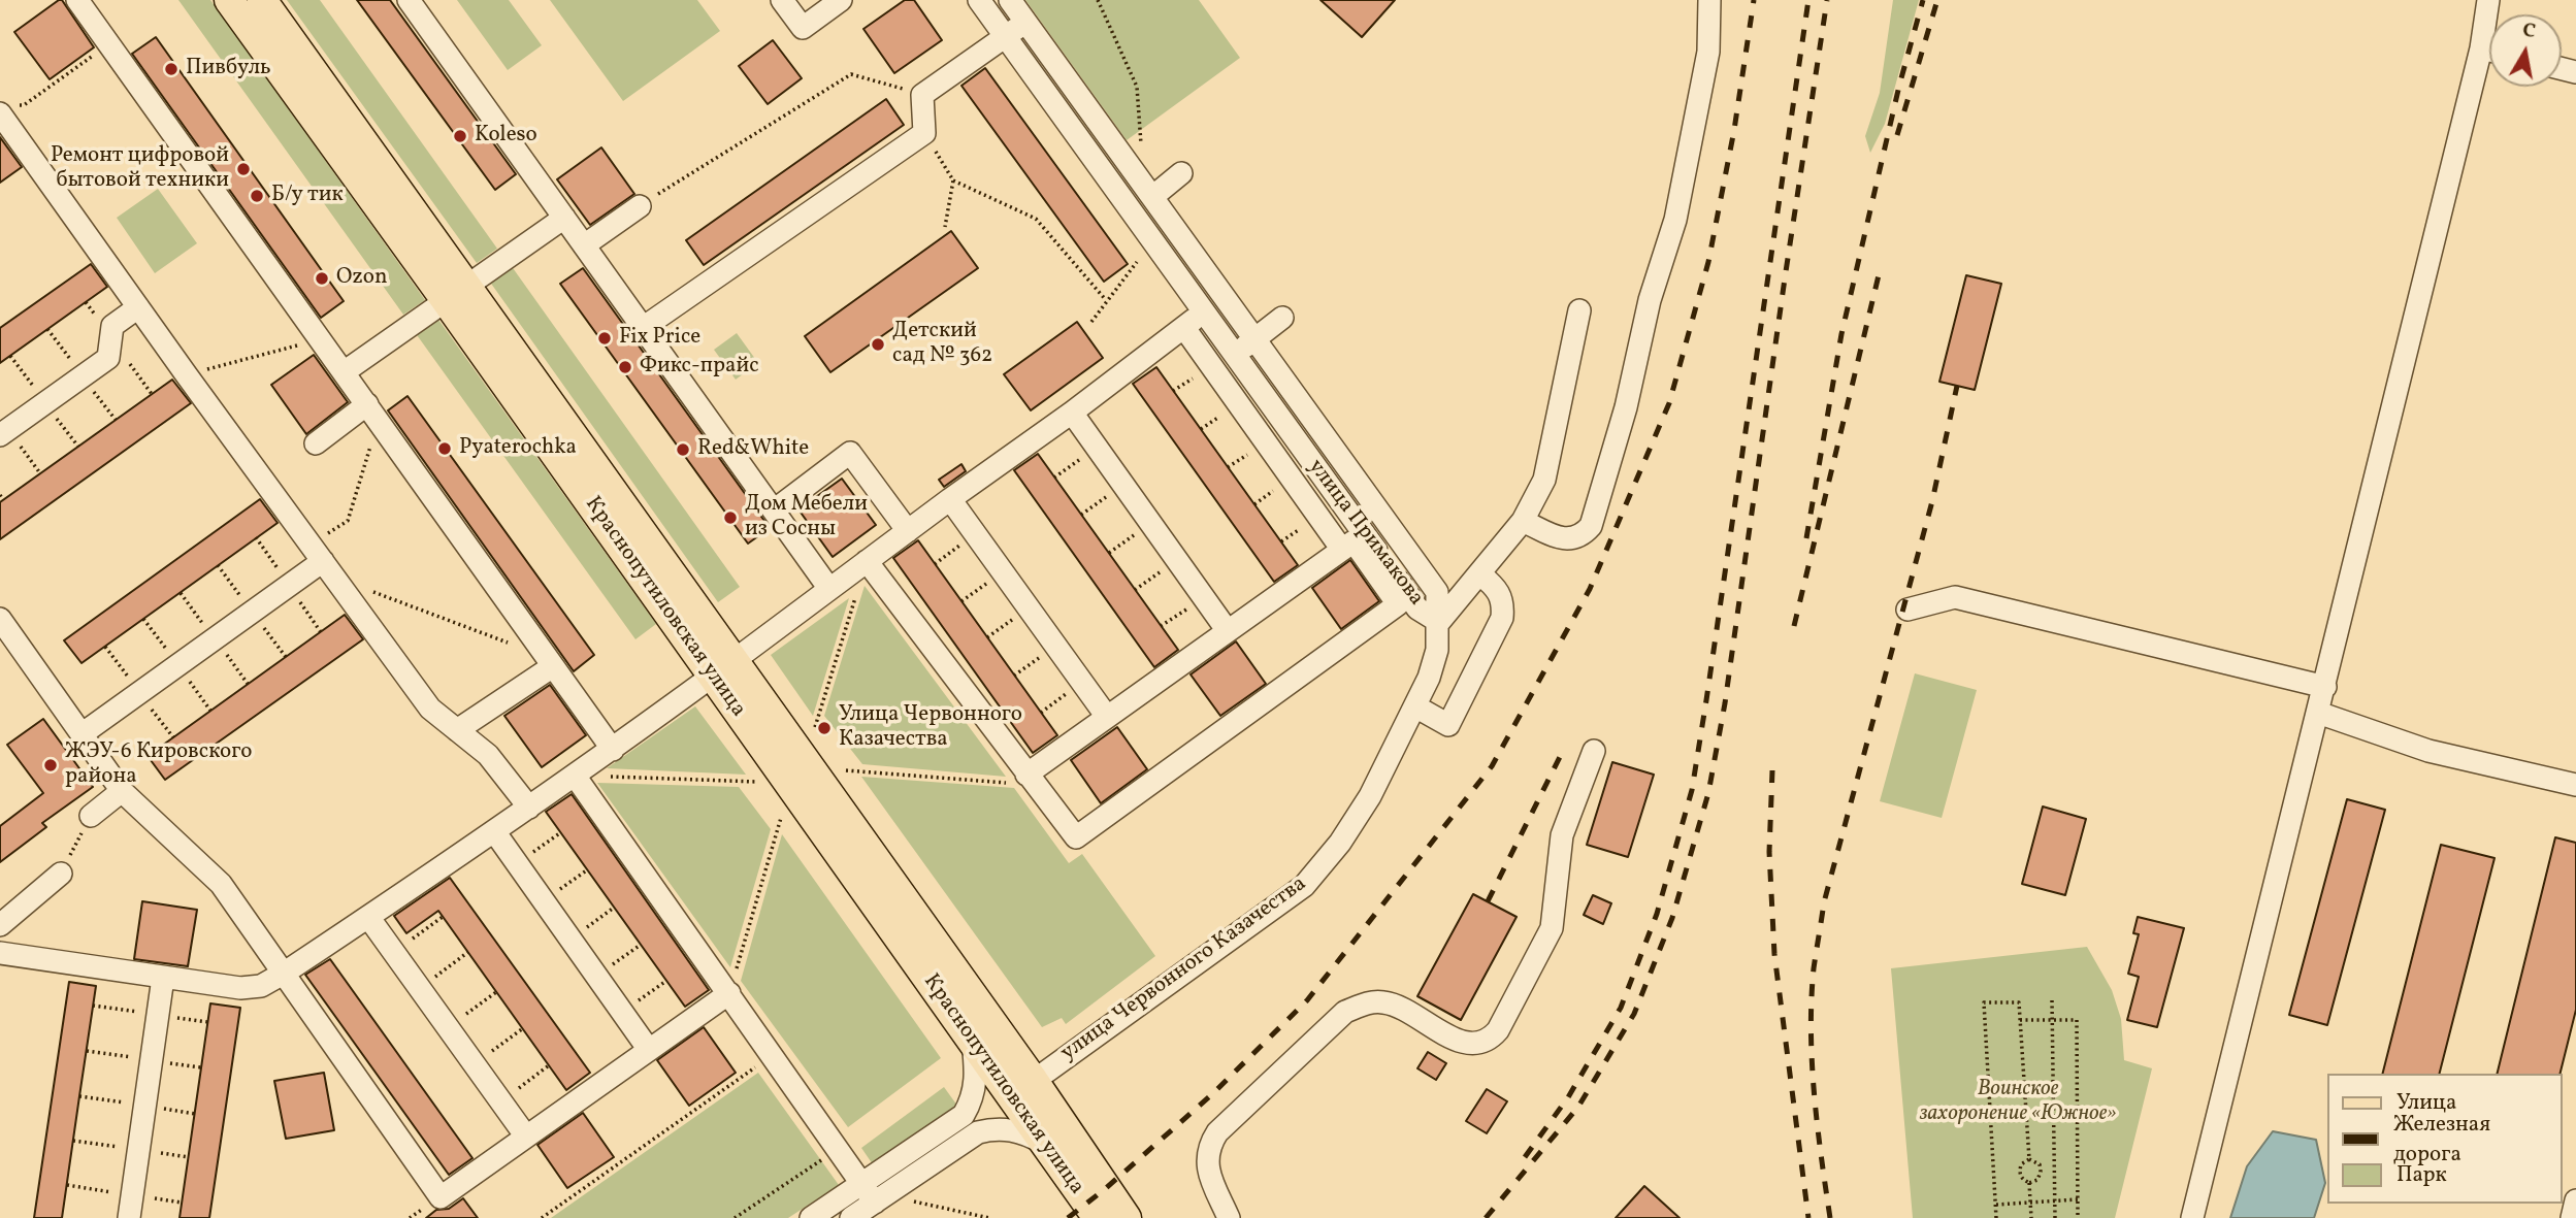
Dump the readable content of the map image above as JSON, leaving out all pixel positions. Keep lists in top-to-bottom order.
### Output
{
  "streets": {
    "main road": ["Краснопутиловская улица"],
    "street": ["улица Примакова", "улица Червонного Казачества"]
  },
  "crossings": [
    ["улица Примакова", "улица Червонного Казачества"],
    ["Краснопутиловская улица", "улица Червонного Казачества"]
  ],
  "parks": ["Воинское захоронение «Южное»"],
  "places": [
    "Пивбуль",
    "Koleso",
    "Ремонт цифровой бытовой техники",
    "Б/у тик",
    "Ozon",
    "Fix Price",
    "Детский сад № 362",
    "Фикс-прайс",
    "Pyaterochka",
    "Red&White",
    "Дом Мебели из Сосны",
    "Улица Червонного Казачества",
    "ЖЭУ-6 Кировского района"
  ],
  "legend": ["Улица", "Железная дорога", "Парк"],
  "north": "top"
}
